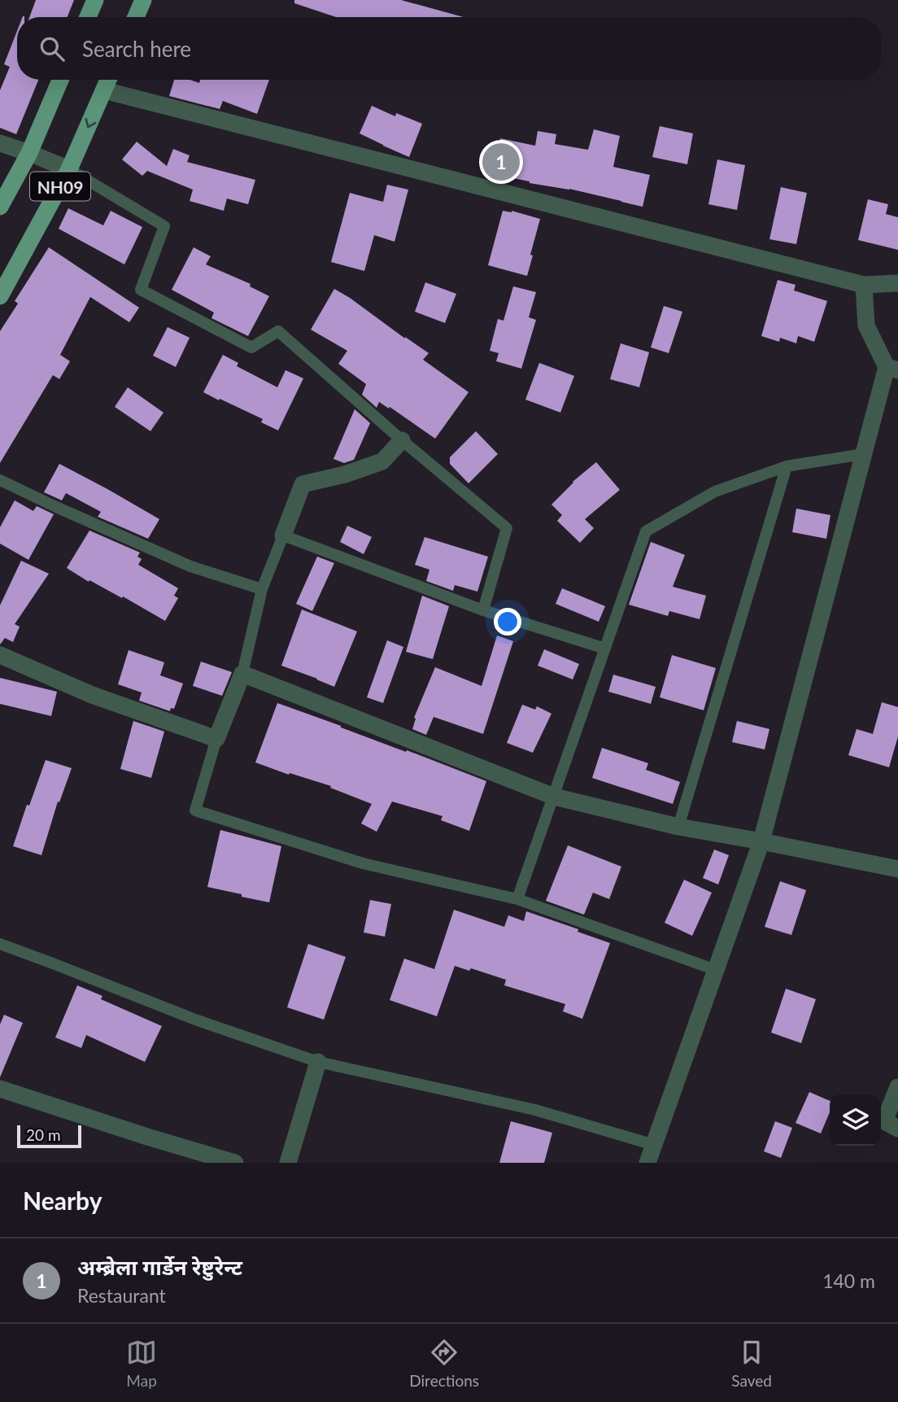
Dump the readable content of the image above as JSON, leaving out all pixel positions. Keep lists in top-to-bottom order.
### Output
{
  "streets": {
    "main road": ["NH09"]
  },
  "scale_bar": "20 m",
  "page": {
    "search": "Search here",
    "pins": "1",
    "scale": "20 m",
    "heading": "Nearby",
    "list": [
      {
        "mark": "1",
        "name": "अम्ब्रेला गार्डेन रेष्टुरेन्ट",
        "note": "Restaurant",
        "value": "140 m"
      }
    ],
    "nav": ["Map", "Directions", "Saved"]
  }
}
